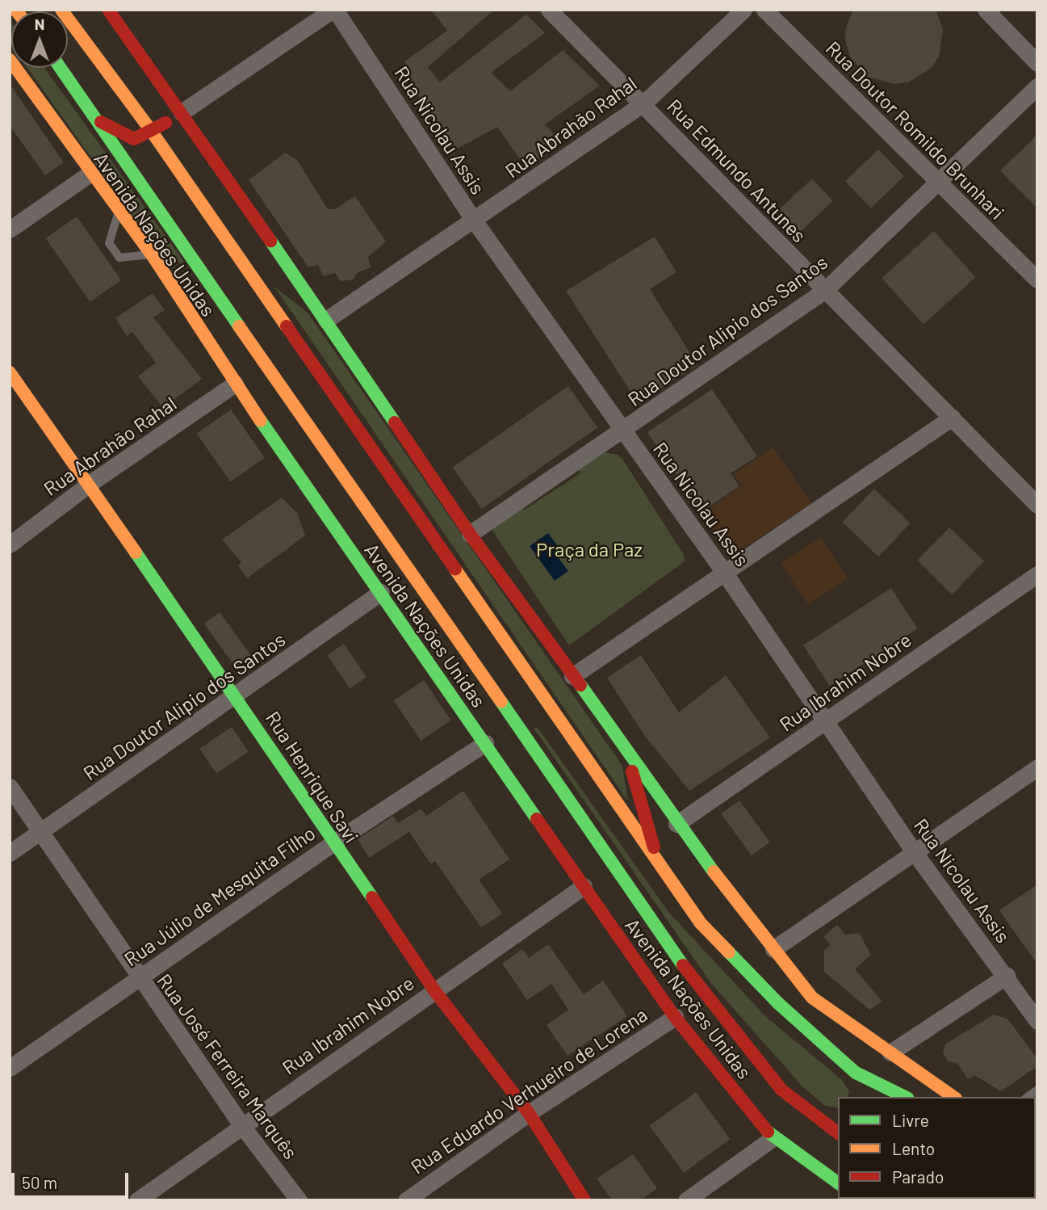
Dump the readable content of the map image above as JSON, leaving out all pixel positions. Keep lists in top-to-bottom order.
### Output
{
  "streets": {
    "street": [
      "Rua Abrahão Rahal",
      "Rua Nicolau Assis",
      "Rua Doutor Romildo Brunhari",
      "Rua Edmundo Antunes",
      "Avenida Nações Unidas",
      "Rua Doutor Alipio dos Santos",
      "Rua Ibrahim Nobre",
      "Rua Henrique Savi",
      "Rua Júlio de Mesquita Filho",
      "Rua José Ferreira Marquês",
      "Rua Eduardo Verhueiro de Lorena"
    ]
  },
  "crossings": [
    ["Rua Abrahão Rahal", "Rua Nicolau Assis"],
    ["Rua Abrahão Rahal", "Rua Edmundo Antunes"],
    ["Rua Abrahão Rahal", "Avenida Nações Unidas"],
    ["Rua Abrahão Rahal", "Rua Henrique Savi"],
    ["Rua Nicolau Assis", "Rua Doutor Alipio dos Santos"],
    ["Rua Nicolau Assis", "Rua Ibrahim Nobre"],
    ["Rua Doutor Romildo Brunhari", "Rua Doutor Alipio dos Santos"],
    ["Rua Edmundo Antunes", "Rua Doutor Alipio dos Santos"],
    ["Avenida Nações Unidas", "Rua Doutor Alipio dos Santos"],
    ["Avenida Nações Unidas", "Rua Ibrahim Nobre"],
    ["Avenida Nações Unidas", "Rua Júlio de Mesquita Filho"],
    ["Avenida Nações Unidas", "Rua Eduardo Verhueiro de Lorena"],
    ["Rua Doutor Alipio dos Santos", "Rua Henrique Savi"],
    ["Rua Doutor Alipio dos Santos", "Rua José Ferreira Marquês"],
    ["Rua Ibrahim Nobre", "Rua Henrique Savi"],
    ["Rua Ibrahim Nobre", "Rua José Ferreira Marquês"],
    ["Rua Henrique Savi", "Rua Júlio de Mesquita Filho"],
    ["Rua Henrique Savi", "Rua Eduardo Verhueiro de Lorena"],
    ["Rua Júlio de Mesquita Filho", "Rua José Ferreira Marquês"]
  ],
  "parks": ["Praça da Paz"],
  "legend": ["Livre", "Lento", "Parado"],
  "scale_bar": "50 m",
  "north": "top"
}
